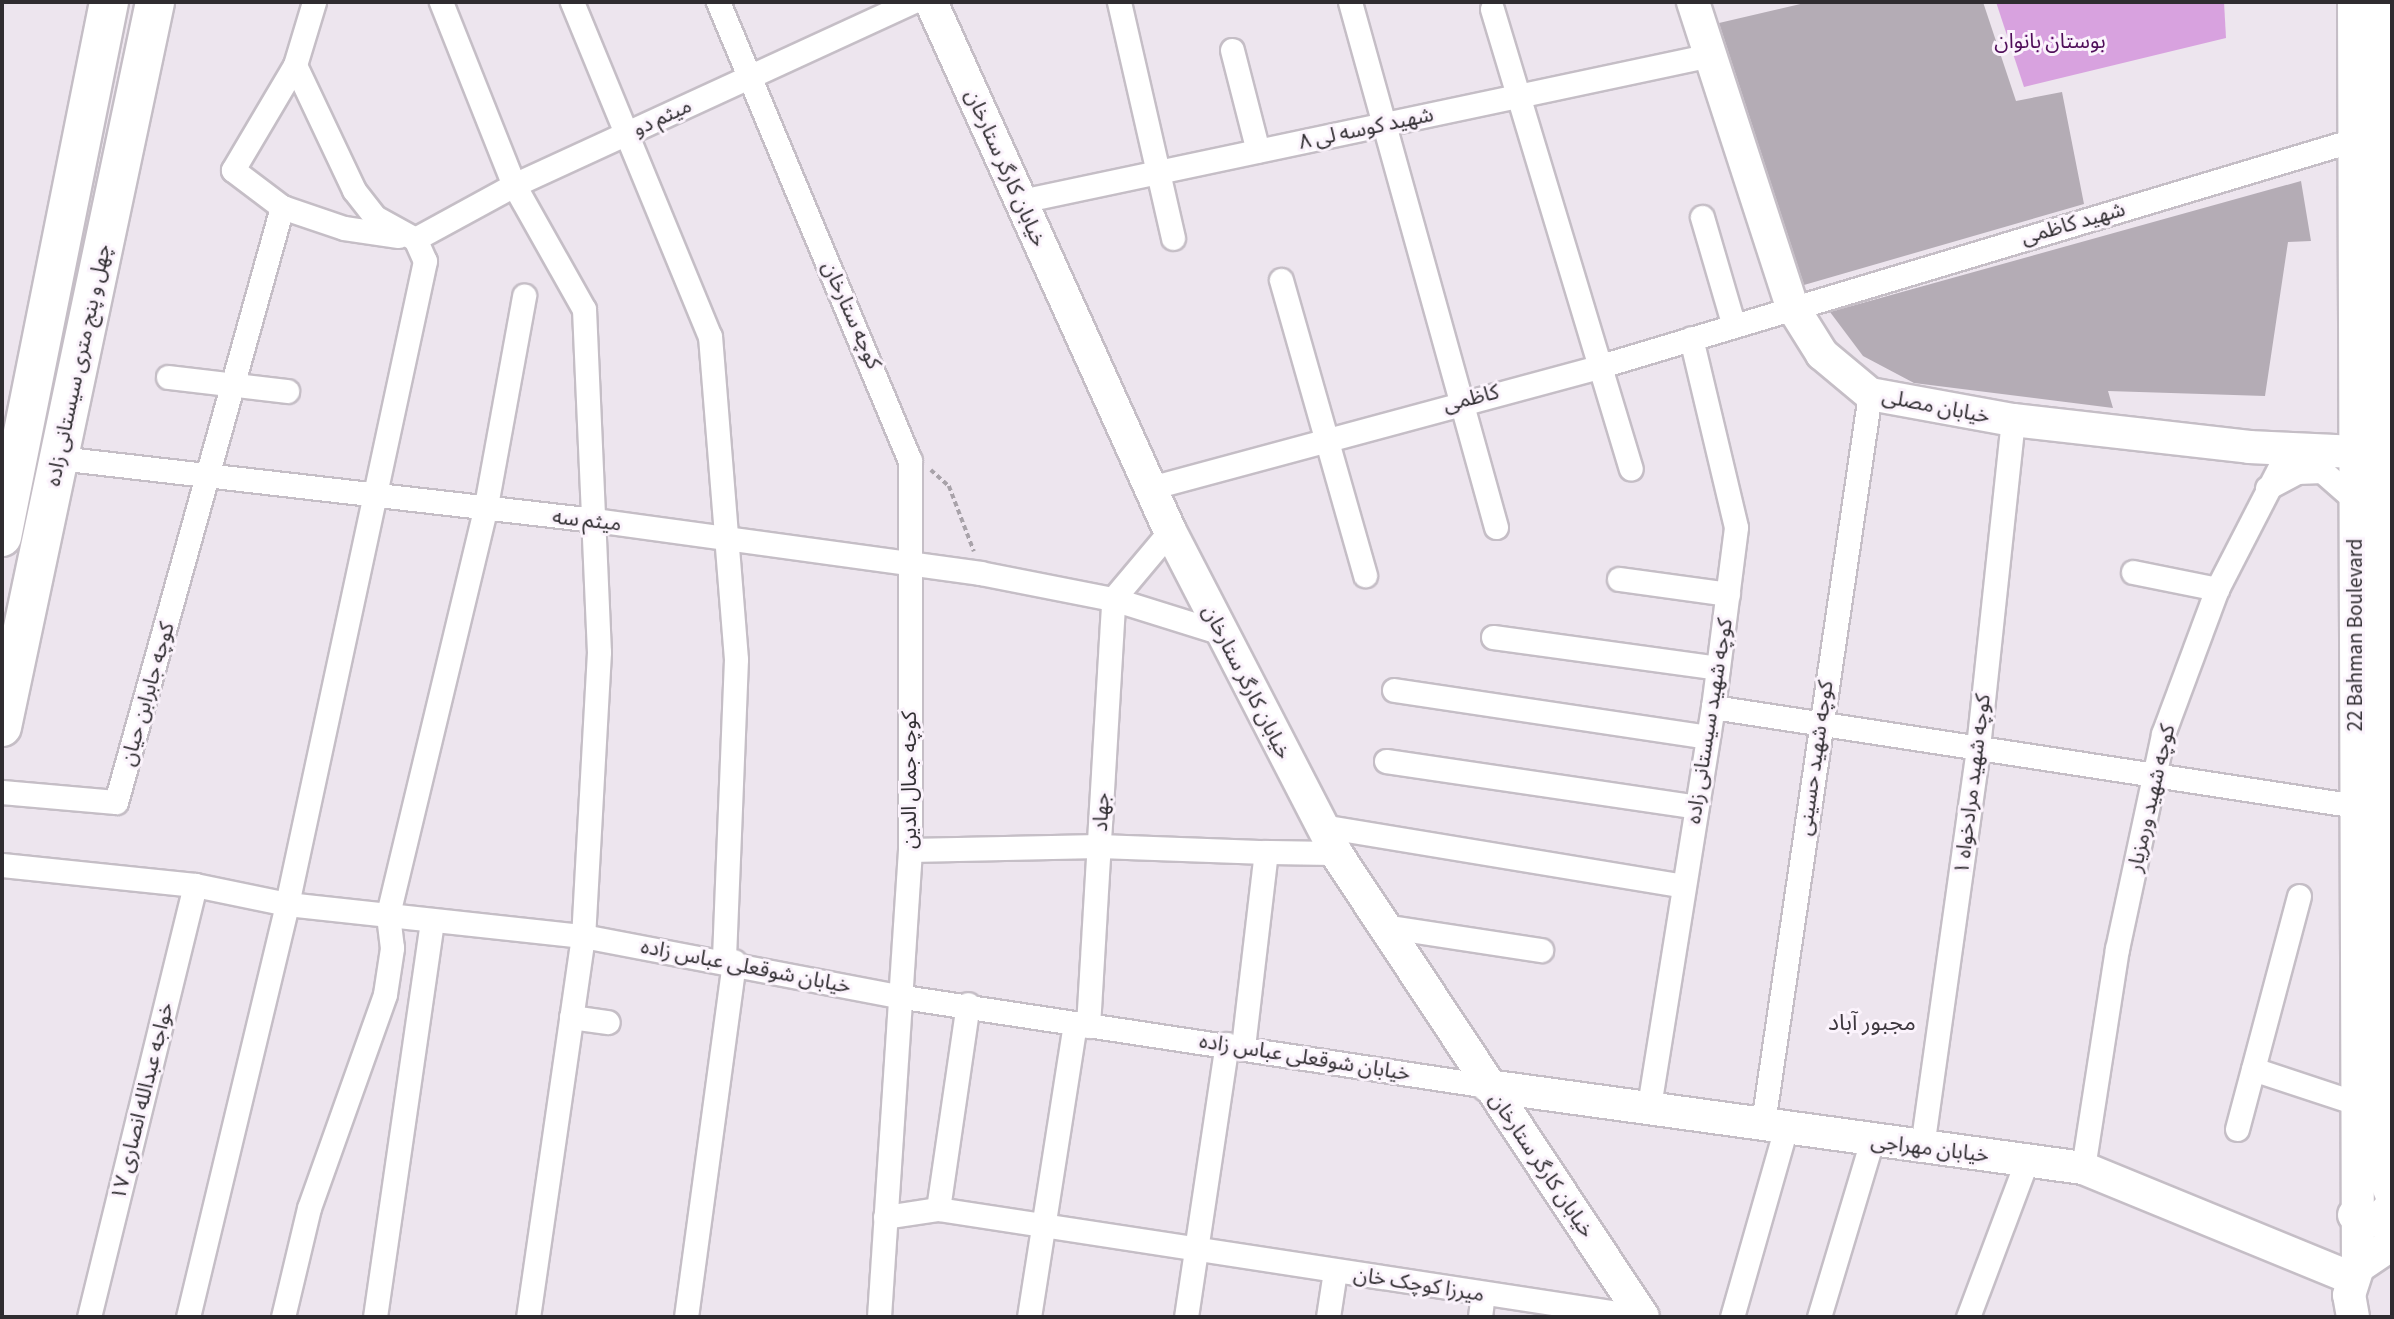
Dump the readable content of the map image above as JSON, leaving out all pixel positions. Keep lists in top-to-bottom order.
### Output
{
  "streets": {
    "highway": ["چهل و پنج متری سیستانی زاده"],
    "street": [
      "میثم دو",
      "شهید کوسه لی ۸",
      "خیابان کارگر ستارخان",
      "شهید کاظمی",
      "کوچه ستارخان",
      "کاظمی",
      "خیابان مصلی",
      "میثم سه",
      "22 Bahman Boulevard",
      "کوچه جابرابن حیان",
      "کوچه شهید سیستانی زاده",
      "کوچه شهید حسینی",
      "کوچه جمال الدین",
      "۱ کوچه شهید مرادخواه",
      "کوچه شهید ورمزیار",
      "جهاد",
      "خیابان شوقعلی عباس زاده",
      "خواجه عبدالله انصاری ۱۷",
      "خیابان مهراجی",
      "میرزا کوچک خان"
    ]
  },
  "crossings": [
    ["میثم دو", "کوچه ستارخان"],
    ["شهید کوسه لی ۸", "خیابان کارگر ستارخان"],
    ["شهید کوسه لی ۸", "خیابان مصلی"],
    ["خیابان کارگر ستارخان", "کاظمی"],
    ["خیابان کارگر ستارخان", "میثم سه"],
    ["خیابان کارگر ستارخان", "خیابان شوقعلی عباس زاده"],
    ["خیابان کارگر ستارخان", "خیابان مهراجی"],
    ["خیابان کارگر ستارخان", "میرزا کوچک خان"],
    ["شهید کاظمی", "کاظمی"],
    ["شهید کاظمی", "خیابان مصلی"],
    ["شهید کاظمی", "22 Bahman Boulevard"],
    ["کوچه ستارخان", "میثم سه"],
    ["کوچه ستارخان", "کوچه جمال الدین"],
    ["چهل و پنج متری سیستانی زاده", "میثم سه"],
    ["کاظمی", "خیابان مصلی"],
    ["کاظمی", "کوچه شهید سیستانی زاده"],
    ["خیابان مصلی", "22 Bahman Boulevard"],
    ["خیابان مصلی", "کوچه شهید حسینی"],
    ["خیابان مصلی", "۱ کوچه شهید مرادخواه"],
    ["خیابان مصلی", "کوچه شهید ورمزیار"],
    ["میثم سه", "کوچه جابرابن حیان"],
    ["میثم سه", "کوچه جمال الدین"],
    ["میثم سه", "جهاد"],
    ["22 Bahman Boulevard", "خیابان مهراجی"],
    ["کوچه شهید سیستانی زاده", "خیابان مهراجی"],
    ["کوچه شهید حسینی", "خیابان مهراجی"],
    ["کوچه جمال الدین", "خیابان شوقعلی عباس زاده"],
    ["کوچه جمال الدین", "میرزا کوچک خان"],
    ["۱ کوچه شهید مرادخواه", "خیابان مهراجی"],
    ["کوچه شهید ورمزیار", "خیابان مهراجی"],
    ["جهاد", "خیابان شوقعلی عباس زاده"],
    ["جهاد", "میرزا کوچک خان"],
    ["خیابان شوقعلی عباس زاده", "خواجه عبدالله انصاری ۱۷"],
    ["خیابان شوقعلی عباس زاده", "خیابان مهراجی"]
  ],
  "districts": ["مجبور آباد"],
  "parks": ["بوستان بانوان"]
}
